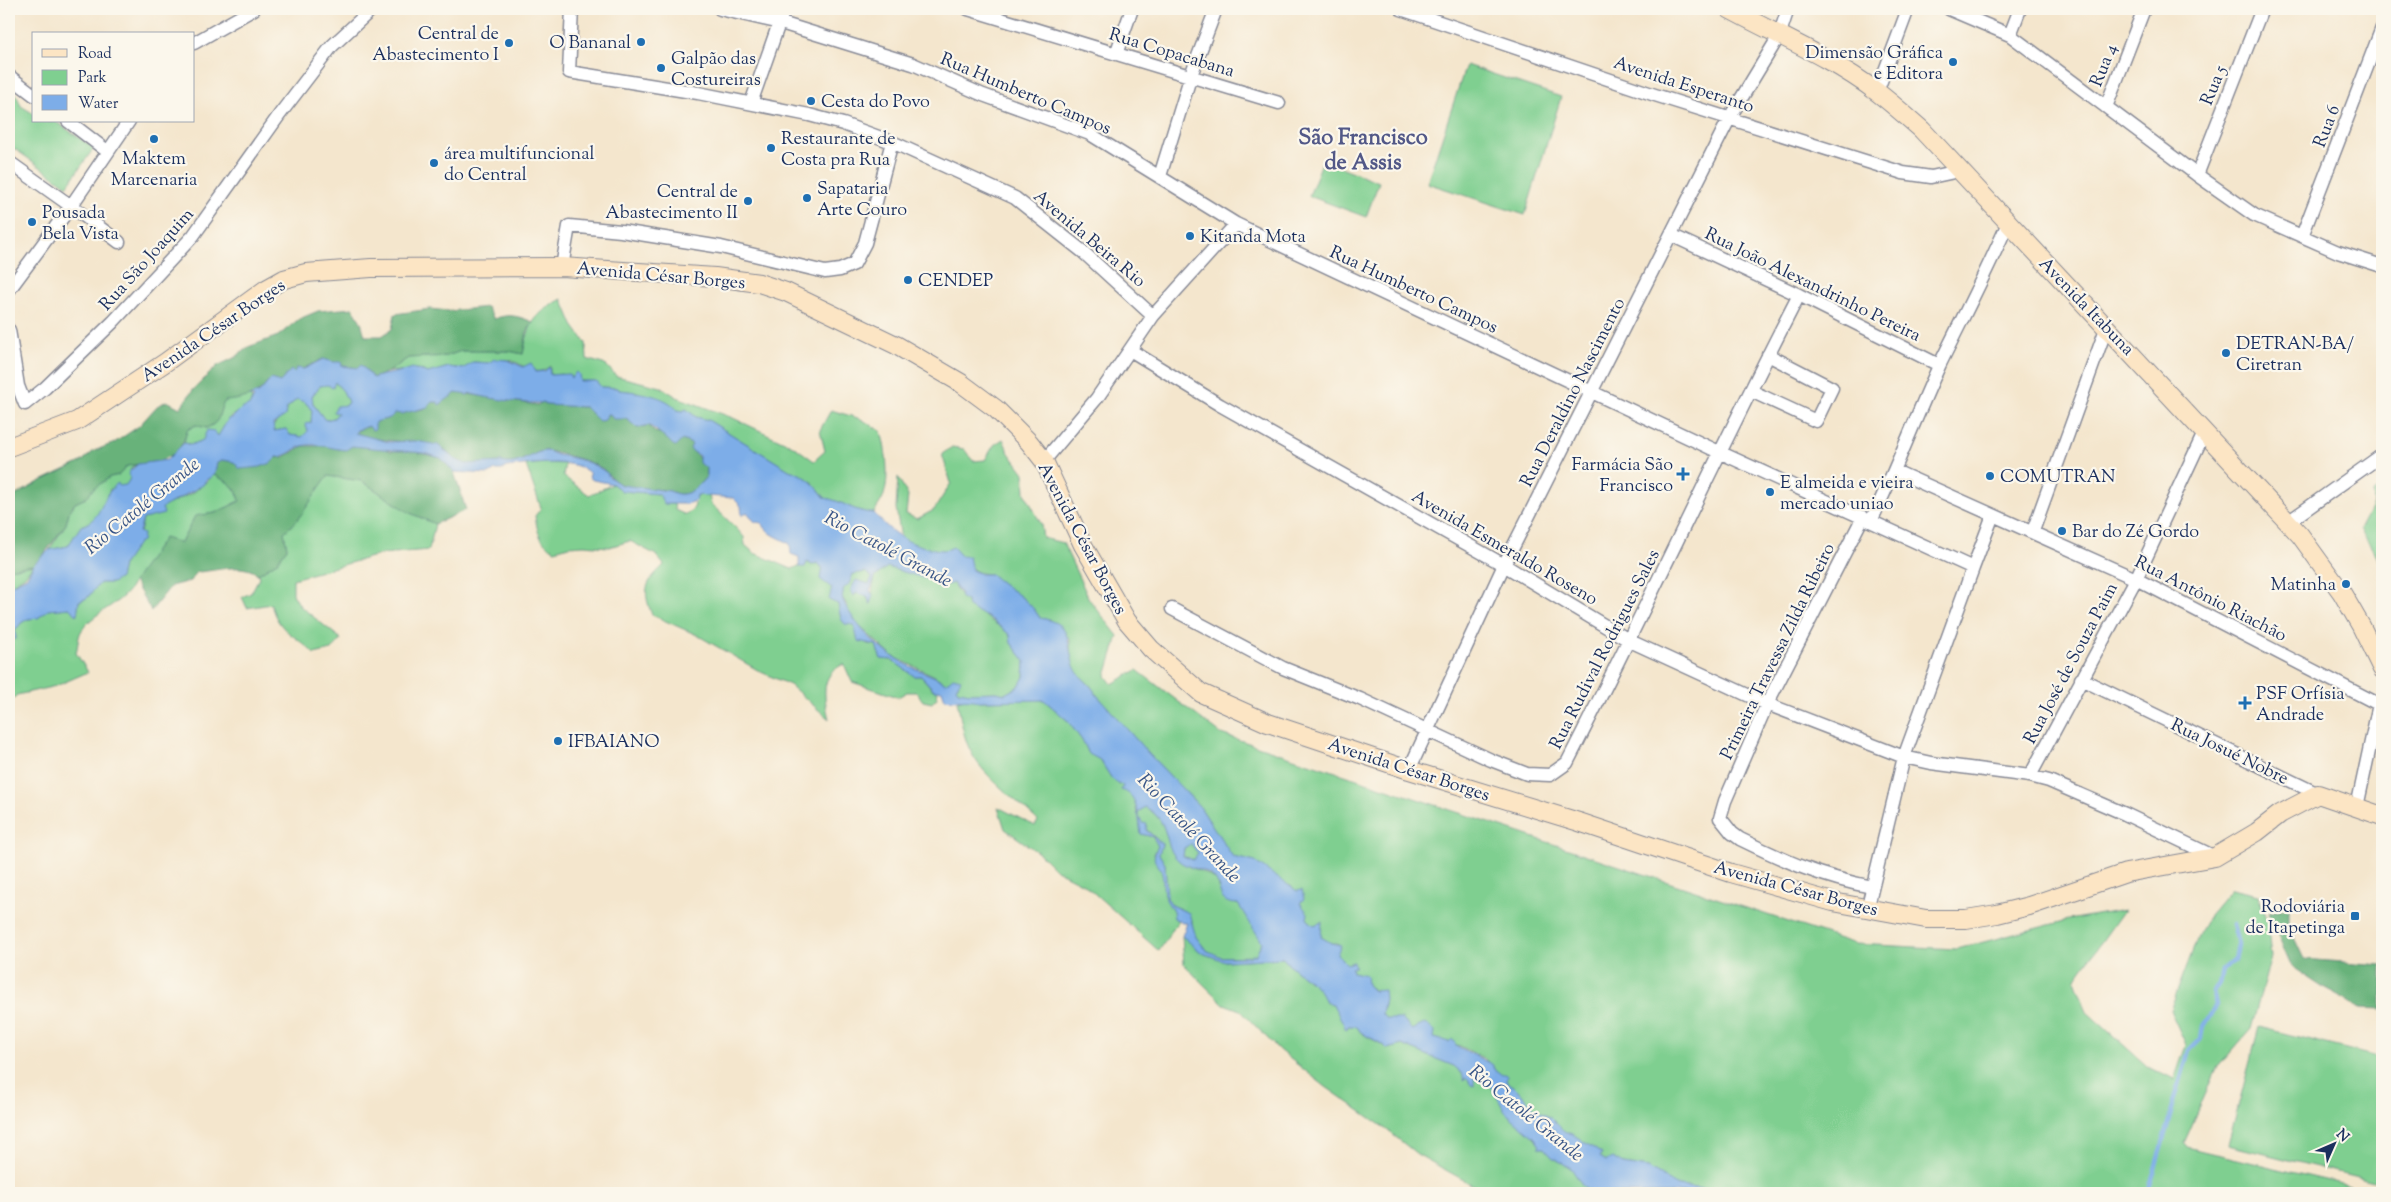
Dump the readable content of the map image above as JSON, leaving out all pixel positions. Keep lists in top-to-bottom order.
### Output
{
  "streets": {
    "street": [
      "Rua Copacabana",
      "Rua 4",
      "Avenida Esperanto",
      "Rua 5",
      "Rua Humberto Campos",
      "Rua 6",
      "Avenida Beira Rio",
      "Rua São Joaquim",
      "Avenida César Borges",
      "Rua João Alexandrinho Pereira",
      "Avenida Itabuna",
      "Rua Deraldino Nascimento",
      "Avenida Esmeraldo Roseno",
      "Rua Antônio Riachão",
      "Rua Rudival Rodrigues Sales",
      "Primeira Travessa Zilda Ribeiro",
      "Rua José de Souza Paim",
      "Rua Josué Nobre"
    ]
  },
  "crossings": [
    ["Avenida Esperanto", "Avenida Itabuna"],
    ["Avenida Esperanto", "Rua Deraldino Nascimento"],
    ["Rua Humberto Campos", "Rua Deraldino Nascimento"],
    ["Rua Humberto Campos", "Rua Rudival Rodrigues Sales"],
    ["Rua Humberto Campos", "Primeira Travessa Zilda Ribeiro"],
    ["Avenida César Borges", "Rua Deraldino Nascimento"],
    ["Avenida César Borges", "Avenida Esmeraldo Roseno"],
    ["Avenida César Borges", "Rua Josué Nobre"],
    ["Rua João Alexandrinho Pereira", "Rua Deraldino Nascimento"],
    ["Rua João Alexandrinho Pereira", "Rua Rudival Rodrigues Sales"],
    ["Avenida Itabuna", "Rua Deraldino Nascimento"],
    ["Avenida Itabuna", "Rua José de Souza Paim"],
    ["Rua Deraldino Nascimento", "Avenida Esmeraldo Roseno"],
    ["Rua Deraldino Nascimento", "Rua Rudival Rodrigues Sales"],
    ["Avenida Esmeraldo Roseno", "Rua Rudival Rodrigues Sales"],
    ["Avenida Esmeraldo Roseno", "Primeira Travessa Zilda Ribeiro"],
    ["Avenida Esmeraldo Roseno", "Rua José de Souza Paim"],
    ["Rua Antônio Riachão", "Primeira Travessa Zilda Ribeiro"],
    ["Rua Antônio Riachão", "Rua José de Souza Paim"],
    ["Rua José de Souza Paim", "Rua Josué Nobre"]
  ],
  "districts": ["São Francisco de Assis"],
  "water": ["Rio Catolé Grande"],
  "places": {
    "other": [
      "O Bananal",
      "Central de Abastecimento I",
      "Dimensão Gráfica e Editora",
      "Galpão das Costureiras",
      "Cesta do Povo",
      "Maktem Marcenaria",
      "Restaurante de Costa pra Rua",
      "área multifuncional do Central",
      "Sapataria Arte Couro",
      "Central de Abastecimento II",
      "Pousada Bela Vista",
      "Kitanda Mota",
      "CENDEP",
      "DETRAN-BA/ Ciretran",
      "COMUTRAN",
      "E almeida e vieira mercado uniao",
      "Bar do Zé Gordo",
      "Matinha",
      "IFBAIANO"
    ],
    "health": ["Farmácia São Francisco", "PSF Orfísia Andrade"],
    "transit": ["Rodoviária de Itapetinga"]
  },
  "legend": ["Road", "Park", "Water"],
  "north": "top right"
}
